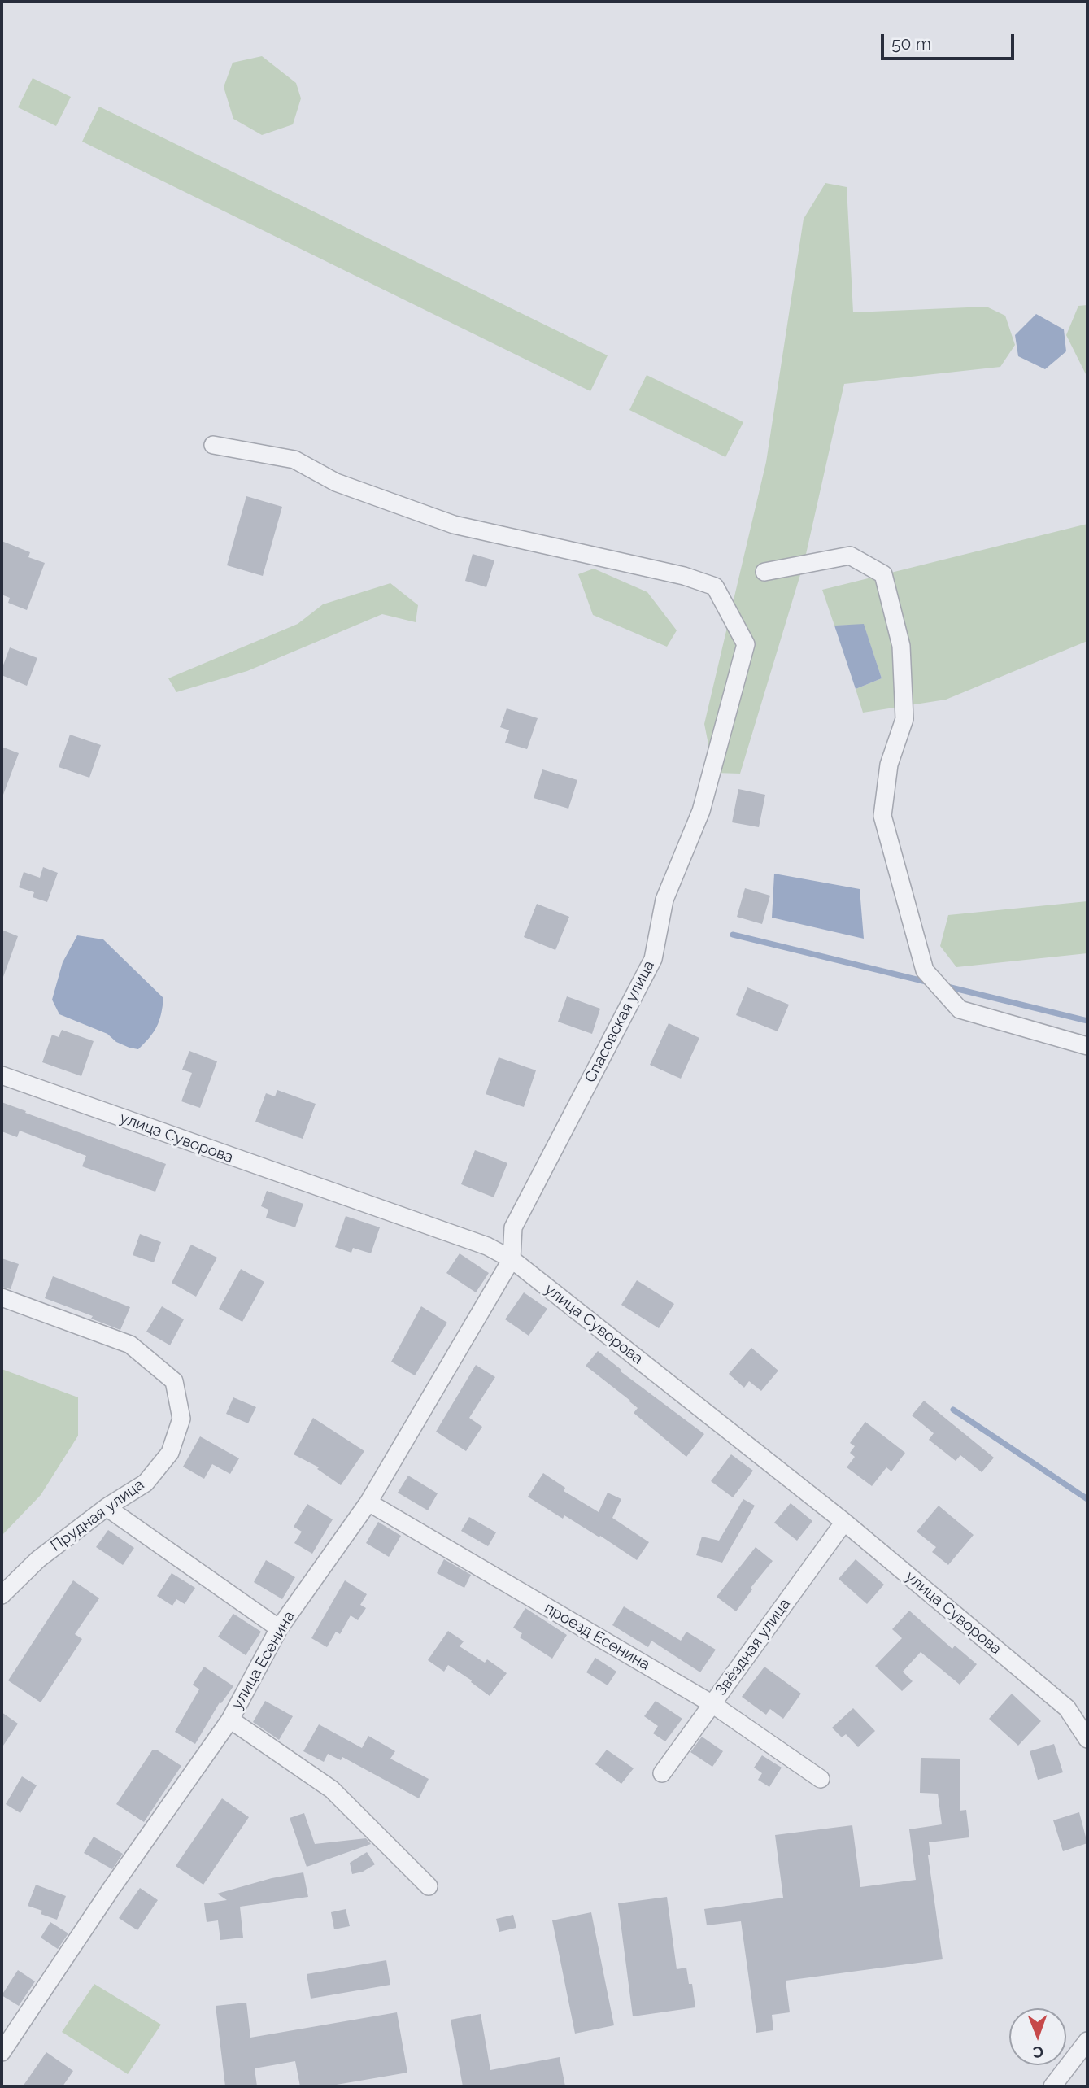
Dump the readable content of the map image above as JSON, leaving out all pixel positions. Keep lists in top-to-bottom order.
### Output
{
  "streets": {
    "street": [
      "Спасовская улица",
      "улица Суворова",
      "Прудная улица",
      "проезд Есенина",
      "Звёздная улица",
      "улица Есенина"
    ]
  },
  "crossings": [
    ["Спасовская улица", "улица Суворова"],
    ["Спасовская улица", "улица Есенина"],
    ["улица Суворова", "Звёздная улица"],
    ["улица Суворова", "улица Есенина"],
    ["проезд Есенина", "Звёздная улица"],
    ["проезд Есенина", "улица Есенина"]
  ],
  "scale_bar": "50 m",
  "north": "bottom"
}
